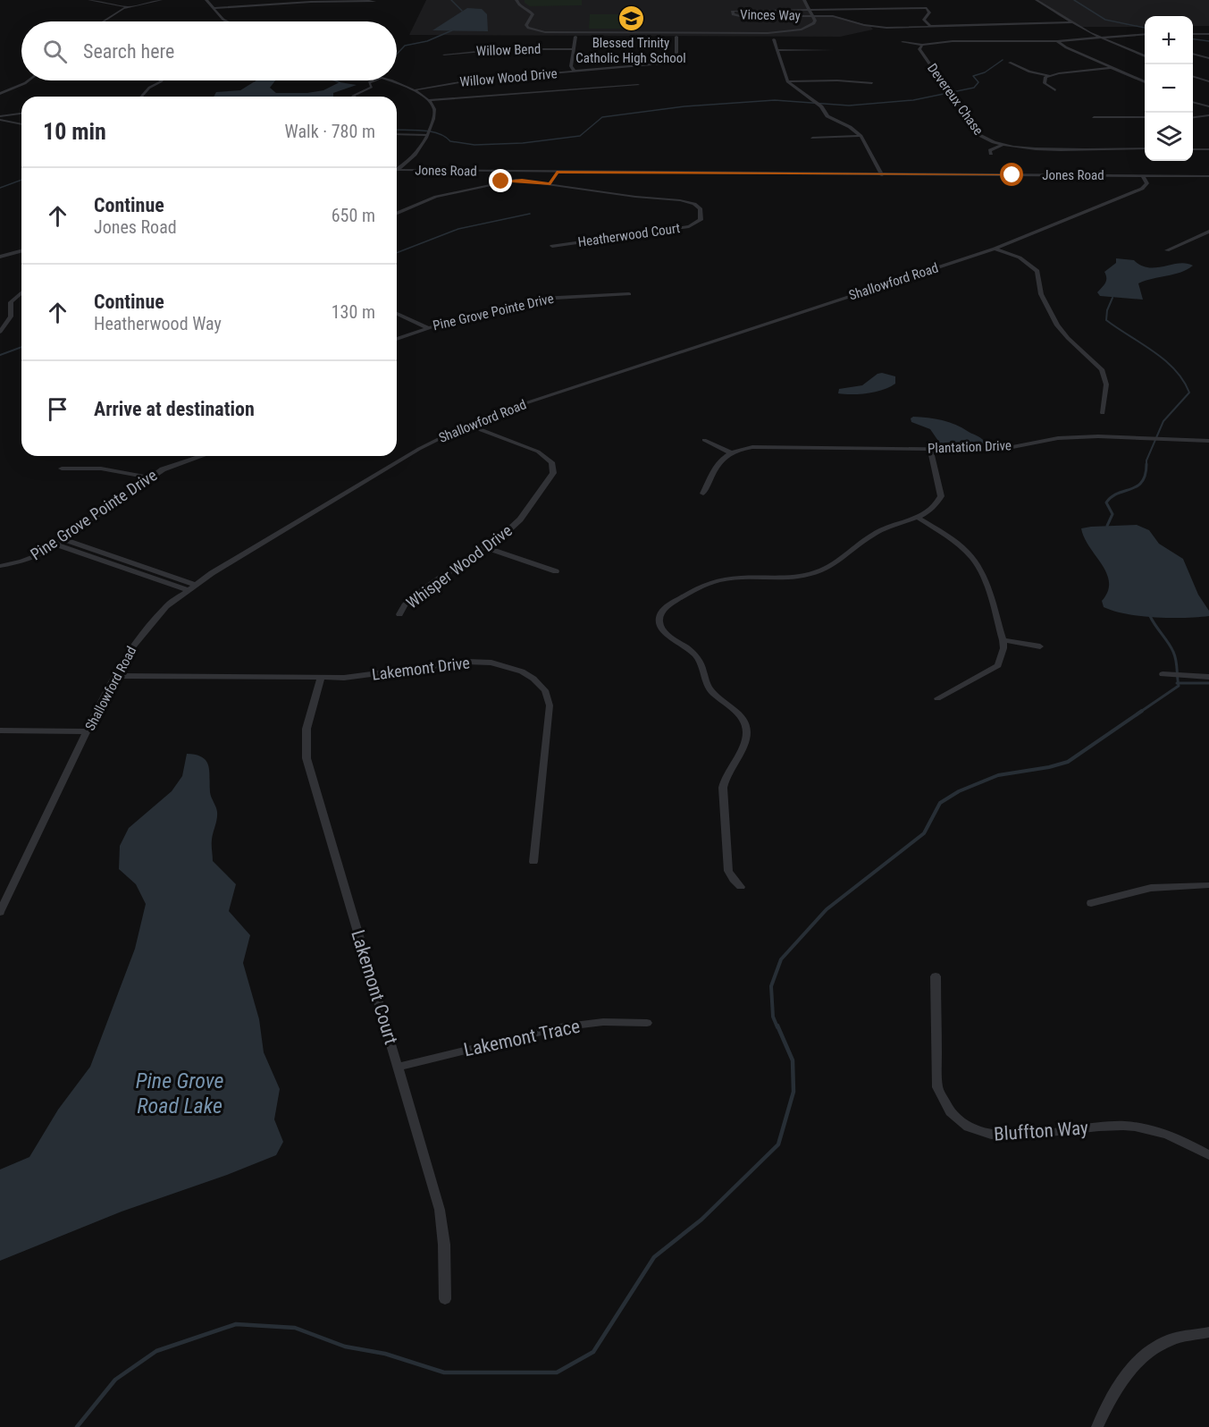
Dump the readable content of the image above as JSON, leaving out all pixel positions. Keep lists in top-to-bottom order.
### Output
{
  "streets": {
    "street": [
      "Vinces Way",
      "Willow Bend",
      "Willow Wood Drive",
      "Devereux Chase",
      "Jones Road",
      "Heatherwood Court",
      "Shallowford Road",
      "Pine Grove Pointe Drive",
      "Plantation Drive",
      "Whisper Wood Drive",
      "Lakemont Drive",
      "Lakemont Court",
      "Lakemont Trace",
      "Bluffton Way"
    ]
  },
  "crossings": [
    ["Jones Road", "Shallowford Road"],
    ["Shallowford Road", "Whisper Wood Drive"],
    ["Shallowford Road", "Lakemont Drive"],
    ["Lakemont Drive", "Lakemont Court"],
    ["Lakemont Court", "Lakemont Trace"]
  ],
  "water": ["Pine Grove Road Lake"],
  "places": {
    "school or university": ["Blessed Trinity Catholic High School"]
  },
  "page": {
    "map_buttons": ["+", "−"],
    "search": "Search here",
    "heading": ["10 min", "Walk · 780 m"],
    "list": [
      ["Continue", "Jones Road", "650 m"],
      ["Continue", "Heatherwood Way", "130 m"],
      "Arrive at destination"
    ]
  }
}
